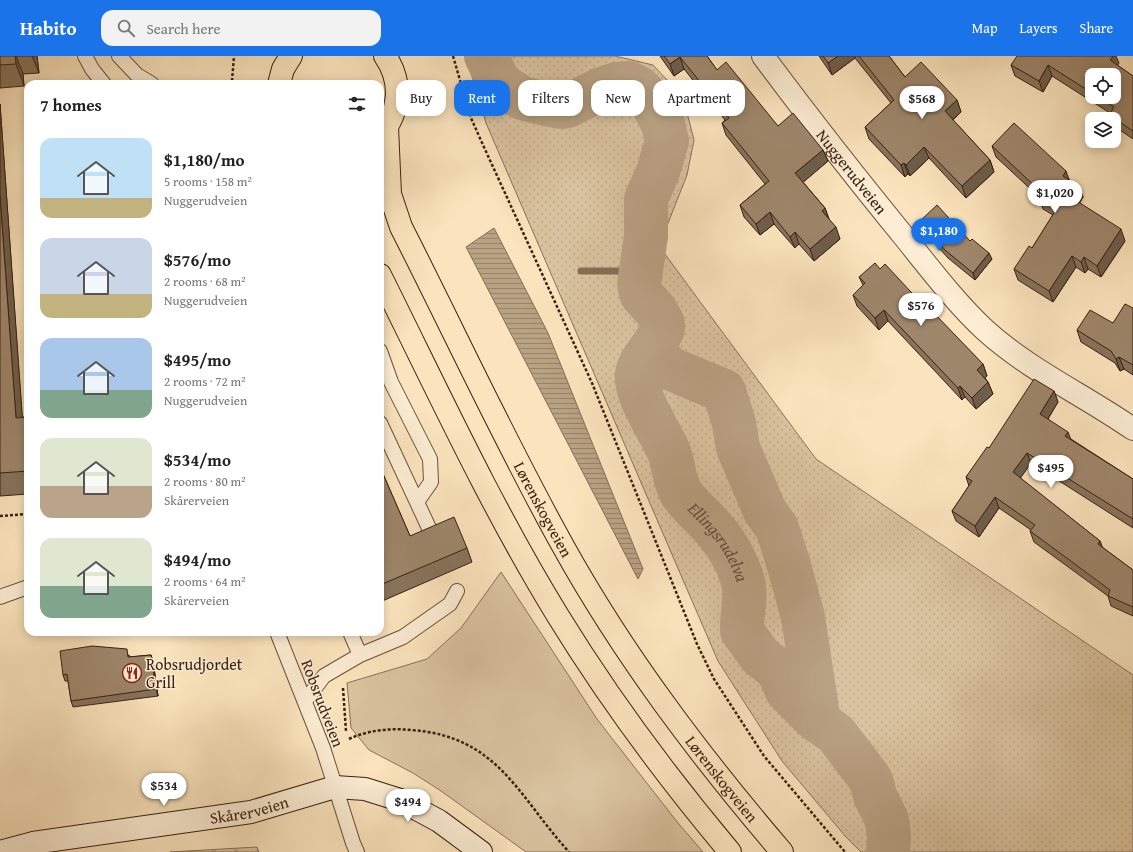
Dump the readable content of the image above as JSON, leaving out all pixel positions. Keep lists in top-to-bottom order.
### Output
{
  "streets": {
    "highway": ["Lørenskogveien"],
    "street": ["Nuggerudveien", "Skårerveien"],
    "lane": ["Robsrudveien"]
  },
  "crossings": [
    ["Robsrudveien", "Skårerveien"]
  ],
  "water": ["Ellingsrudelva"],
  "places": {
    "restaurant": ["Robsrudjordet Grill"]
  },
  "page": {
    "header": "Habito",
    "search": "Search here",
    "nav": ["Map", "Layers", "Share"],
    "chip": [
      "Buy",
      "Rent",
      "Filters",
      "New",
      "Apartment"
    ],
    "heading": "7 homes",
    "price": [
      "$568",
      "$1,020",
      "$1,180",
      "$576",
      "$495",
      "$534",
      "$494"
    ],
    "list": [
      {
        "name": "$1,180/mo",
        "note": "5 rooms · 158 m² · Nuggerudveien"
      },
      {
        "name": "$576/mo",
        "note": "2 rooms · 68 m² · Nuggerudveien"
      },
      {
        "name": "$495/mo",
        "note": "2 rooms · 72 m² · Nuggerudveien"
      },
      {
        "name": "$534/mo",
        "note": "2 rooms · 80 m² · Skårerveien"
      },
      {
        "name": "$494/mo",
        "note": "2 rooms · 64 m² · Skårerveien"
      }
    ]
  }
}
